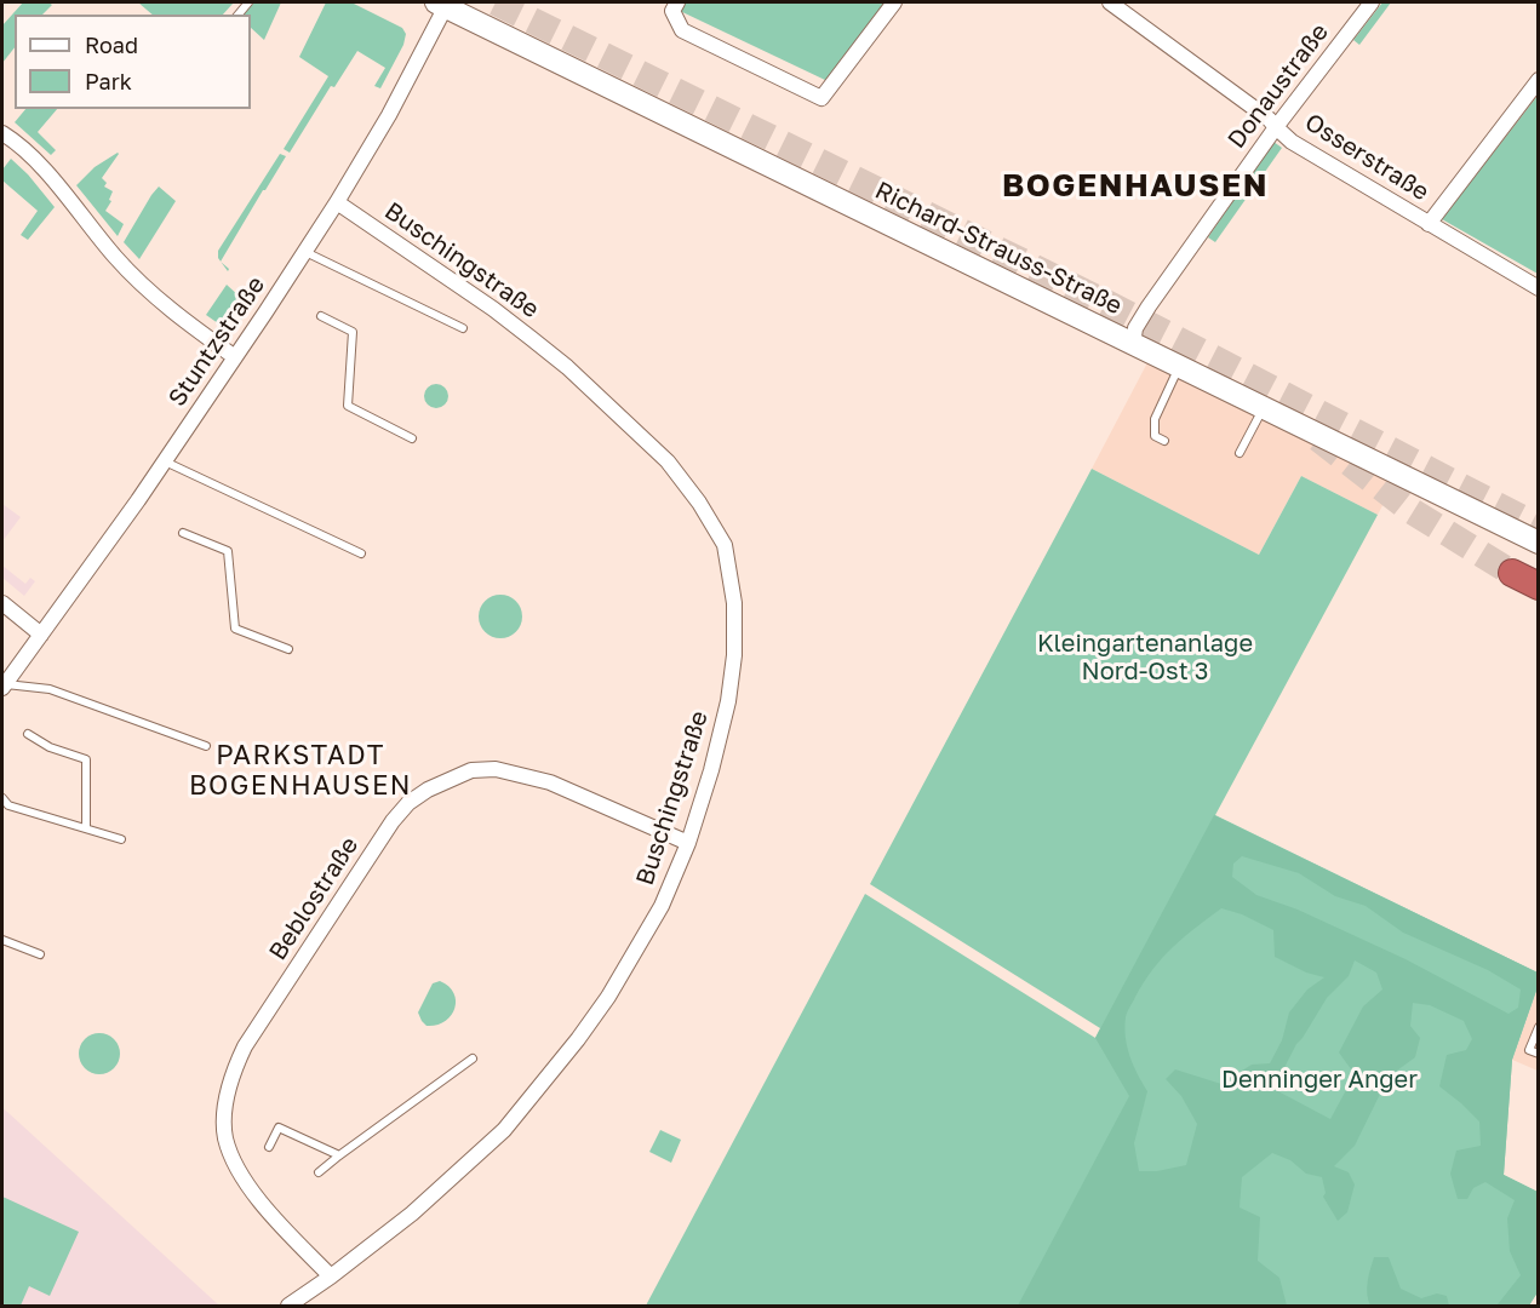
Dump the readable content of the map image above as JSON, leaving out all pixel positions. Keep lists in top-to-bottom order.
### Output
{
  "streets": {
    "main road": ["Richard-Strauss-Straße"],
    "street": [
      "Donaustraße",
      "Osserstraße",
      "Buschingstraße",
      "Stuntzstraße",
      "Beblostraße"
    ]
  },
  "crossings": [
    ["Donaustraße", "Osserstraße"],
    ["Donaustraße", "Richard-Strauss-Straße"],
    ["Richard-Strauss-Straße", "Stuntzstraße"],
    ["Buschingstraße", "Stuntzstraße"],
    ["Buschingstraße", "Beblostraße"]
  ],
  "districts": ["BOGENHAUSEN", "PARKSTADT BOGENHAUSEN"],
  "parks": ["Kleingartenanlage Nord-Ost 3", "Denninger Anger"],
  "legend": ["Road", "Park"]
}
